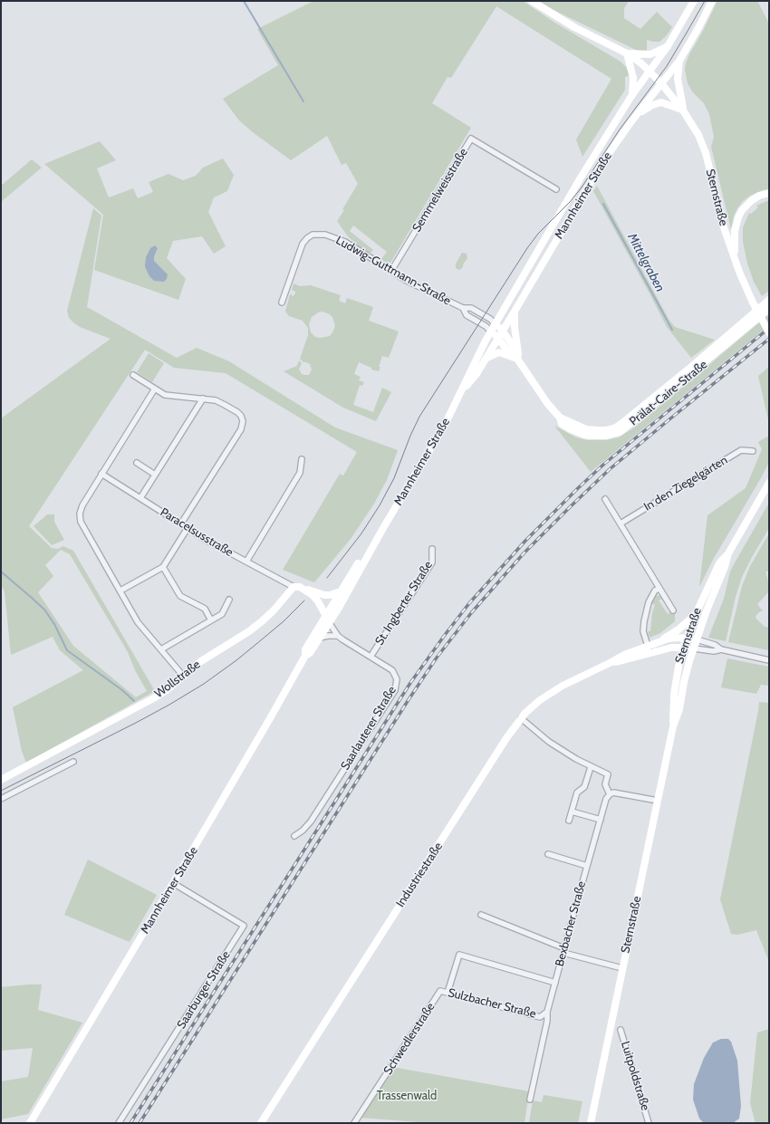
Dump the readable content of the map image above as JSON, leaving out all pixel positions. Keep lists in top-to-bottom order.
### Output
{
  "streets": {
    "street": [
      "Semmelweisstraße",
      "Mannheimer Straße",
      "Sternstraße",
      "Ludwig-Guttmann-Straße",
      "Prälat-Caire-Straße",
      "In den Ziegelgärten",
      "Paracelsusstraße",
      "St. Ingberter Straße",
      "Wollstraße",
      "Saarlauterer Straße",
      "Industriestraße",
      "Bexbacher Straße",
      "Saarburger Straße",
      "Sulzbacher Straße",
      "Schwedlerstraße",
      "Luitpoldstraße"
    ]
  },
  "crossings": [
    ["Semmelweisstraße", "Ludwig-Guttmann-Straße"],
    ["Mannheimer Straße", "Sternstraße"],
    ["Mannheimer Straße", "Ludwig-Guttmann-Straße"],
    ["Mannheimer Straße", "Prälat-Caire-Straße"],
    ["Mannheimer Straße", "Saarlauterer Straße"],
    ["Mannheimer Straße", "Saarburger Straße"],
    ["Sternstraße", "Industriestraße"],
    ["Ludwig-Guttmann-Straße", "Prälat-Caire-Straße"],
    ["Paracelsusstraße", "Wollstraße"],
    ["St. Ingberter Straße", "Saarlauterer Straße"],
    ["Bexbacher Straße", "Sulzbacher Straße"],
    ["Sulzbacher Straße", "Schwedlerstraße"]
  ],
  "water": ["Mittelgraben"],
  "parks": ["Trassenwald"]
}
